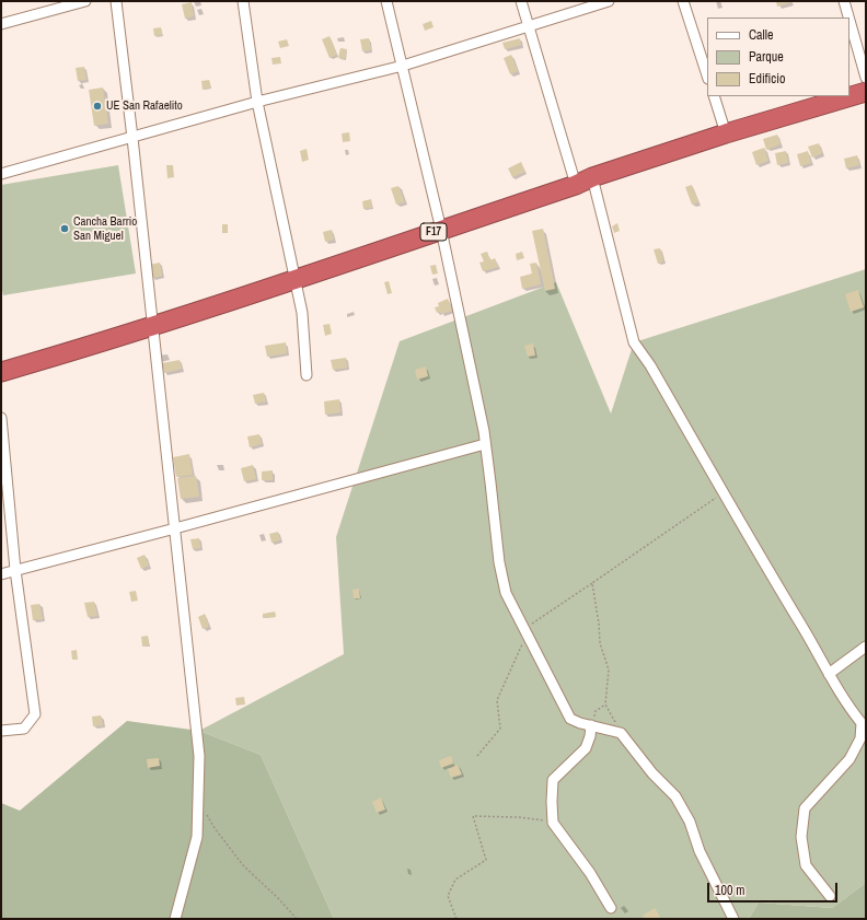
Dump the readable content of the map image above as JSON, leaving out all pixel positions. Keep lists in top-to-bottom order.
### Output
{
  "streets": {
    "highway": ["F17"]
  },
  "places": ["UE San Rafaelito", "Cancha Barrio San Miguel"],
  "legend": ["Calle", "Parque", "Edificio"],
  "scale_bar": "100 m"
}
